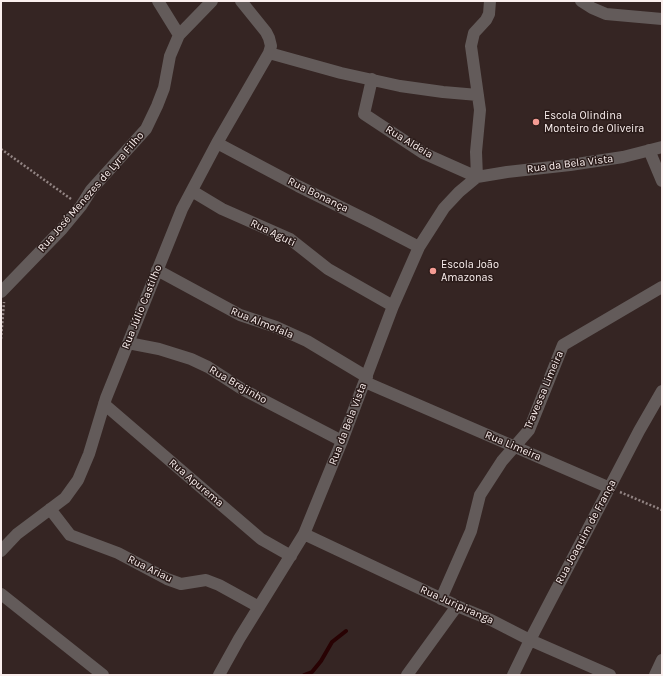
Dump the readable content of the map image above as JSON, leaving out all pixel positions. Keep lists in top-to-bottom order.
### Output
{
  "streets": {
    "street": [
      "Rua Aldeia",
      "Rua da Bela Vista",
      "Rua José Menezes de Lyra Filho",
      "Rua Bonança",
      "Rua Aguti",
      "Rua Júlio Castilho",
      "Rua Almofala",
      "Rua Brejinho",
      "Travessa Limeira",
      "Rua Limeira",
      "Rua Apurema",
      "Rua Joaquim de França",
      "Rua Ariau",
      "Rua Juripiranga"
    ]
  },
  "crossings": [
    ["Rua Aldeia", "Rua da Bela Vista"],
    ["Rua da Bela Vista", "Rua Bonança"],
    ["Rua da Bela Vista", "Rua Aguti"],
    ["Rua da Bela Vista", "Rua Almofala"],
    ["Rua da Bela Vista", "Rua Brejinho"],
    ["Rua da Bela Vista", "Rua Limeira"],
    ["Rua da Bela Vista", "Rua Apurema"],
    ["Rua da Bela Vista", "Rua Ariau"],
    ["Rua da Bela Vista", "Rua Juripiranga"],
    ["Rua Bonança", "Rua Júlio Castilho"],
    ["Rua Aguti", "Rua Júlio Castilho"],
    ["Rua Júlio Castilho", "Rua Almofala"],
    ["Rua Júlio Castilho", "Rua Brejinho"],
    ["Rua Júlio Castilho", "Rua Apurema"],
    ["Rua Júlio Castilho", "Rua Ariau"],
    ["Rua Almofala", "Rua Limeira"],
    ["Travessa Limeira", "Rua Limeira"],
    ["Travessa Limeira", "Rua Juripiranga"],
    ["Rua Limeira", "Rua Joaquim de França"],
    ["Rua Joaquim de França", "Rua Juripiranga"]
  ],
  "places": ["Escola Olindina Monteiro de Oliveira", "Escola João Amazonas"]
}
